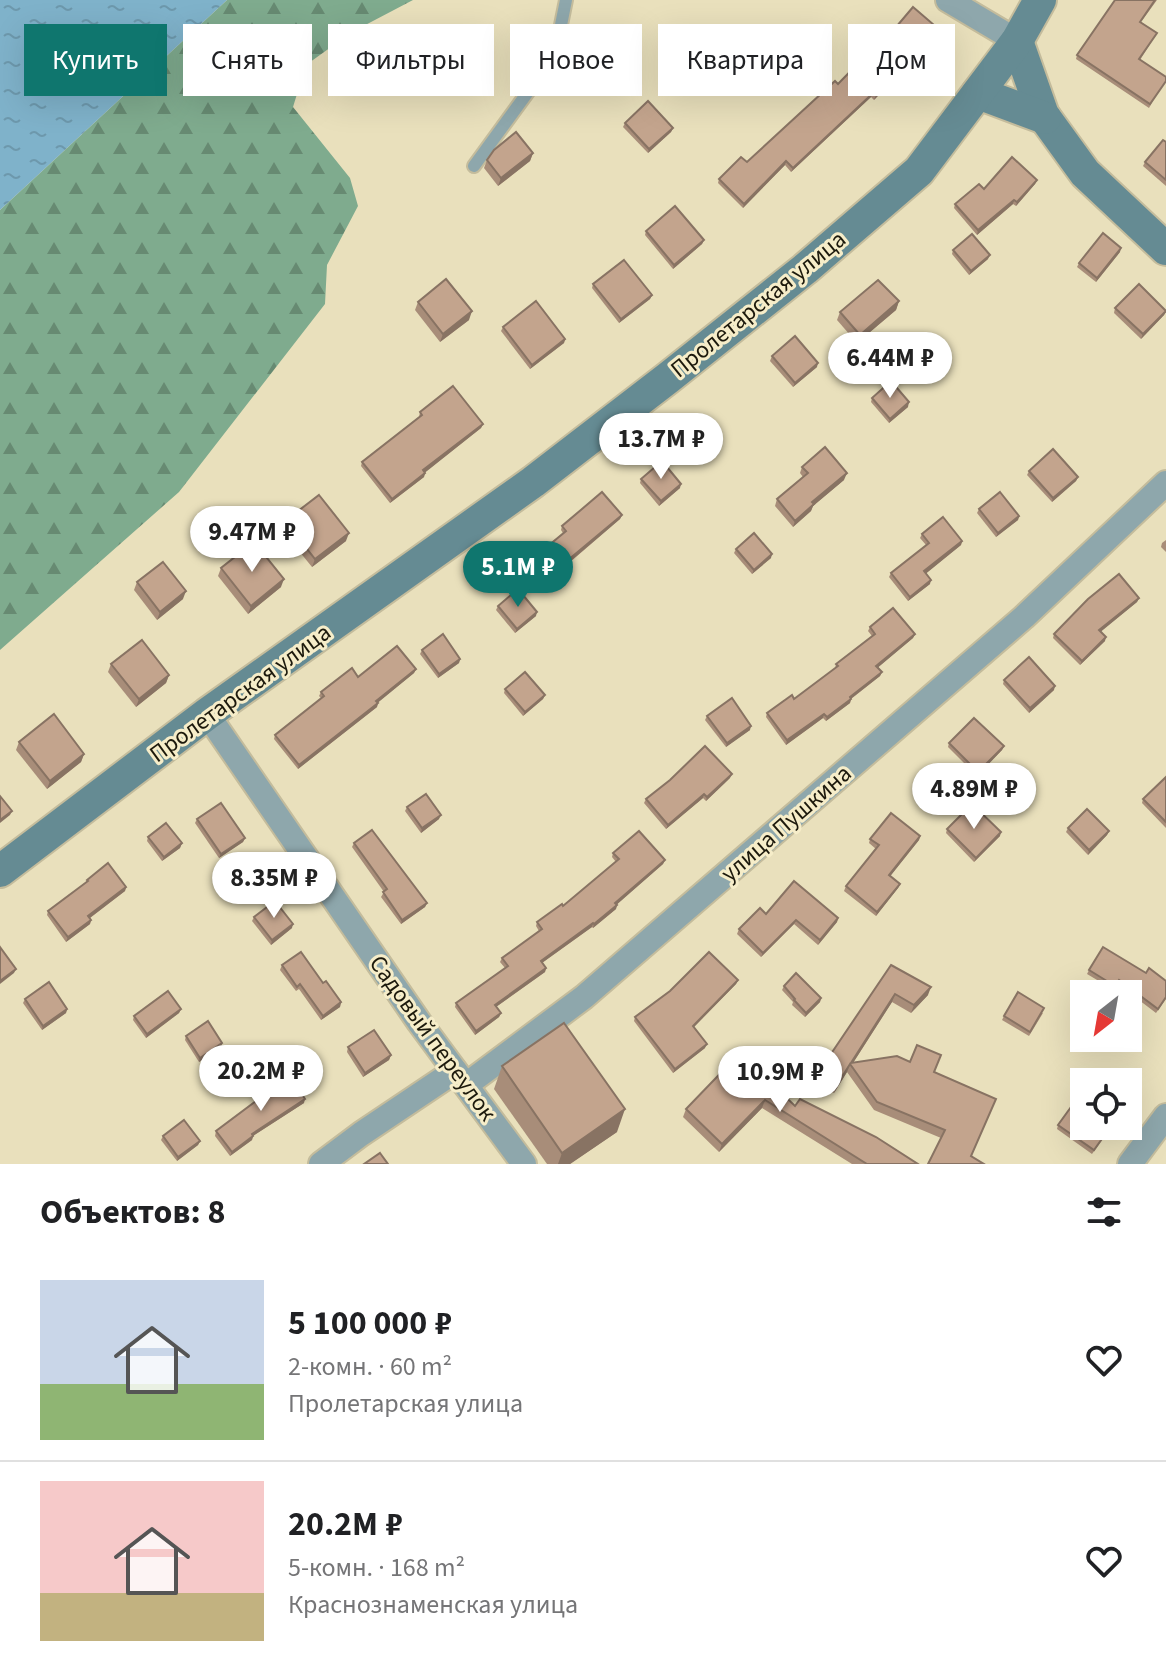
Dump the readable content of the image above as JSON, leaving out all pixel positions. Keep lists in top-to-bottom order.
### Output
{
  "streets": {
    "street": ["Пролетарская улица", "улица Пушкина", "Садовый переулок"]
  },
  "crossings": [
    ["Пролетарская улица", "Садовый переулок"],
    ["улица Пушкина", "Садовый переулок"]
  ],
  "north": "bottom left",
  "page": {
    "chip": [
      "Купить",
      "Снять",
      "Фильтры",
      "Новое",
      "Квартира",
      "Дом"
    ],
    "price": [
      "6.44M ₽",
      "13.7M ₽",
      "9.47M ₽",
      "5.1M ₽",
      "4.89M ₽",
      "8.35M ₽",
      "20.2M ₽",
      "10.9M ₽"
    ],
    "heading": "Объектов: 8",
    "list": [
      {
        "name": "5 100 000 ₽",
        "note": "2-комн. · 60 m² · Пролетарская улица"
      },
      {
        "name": "20.2M ₽",
        "note": "5-комн. · 168 m² · Краснознаменская улица"
      }
    ]
  }
}
